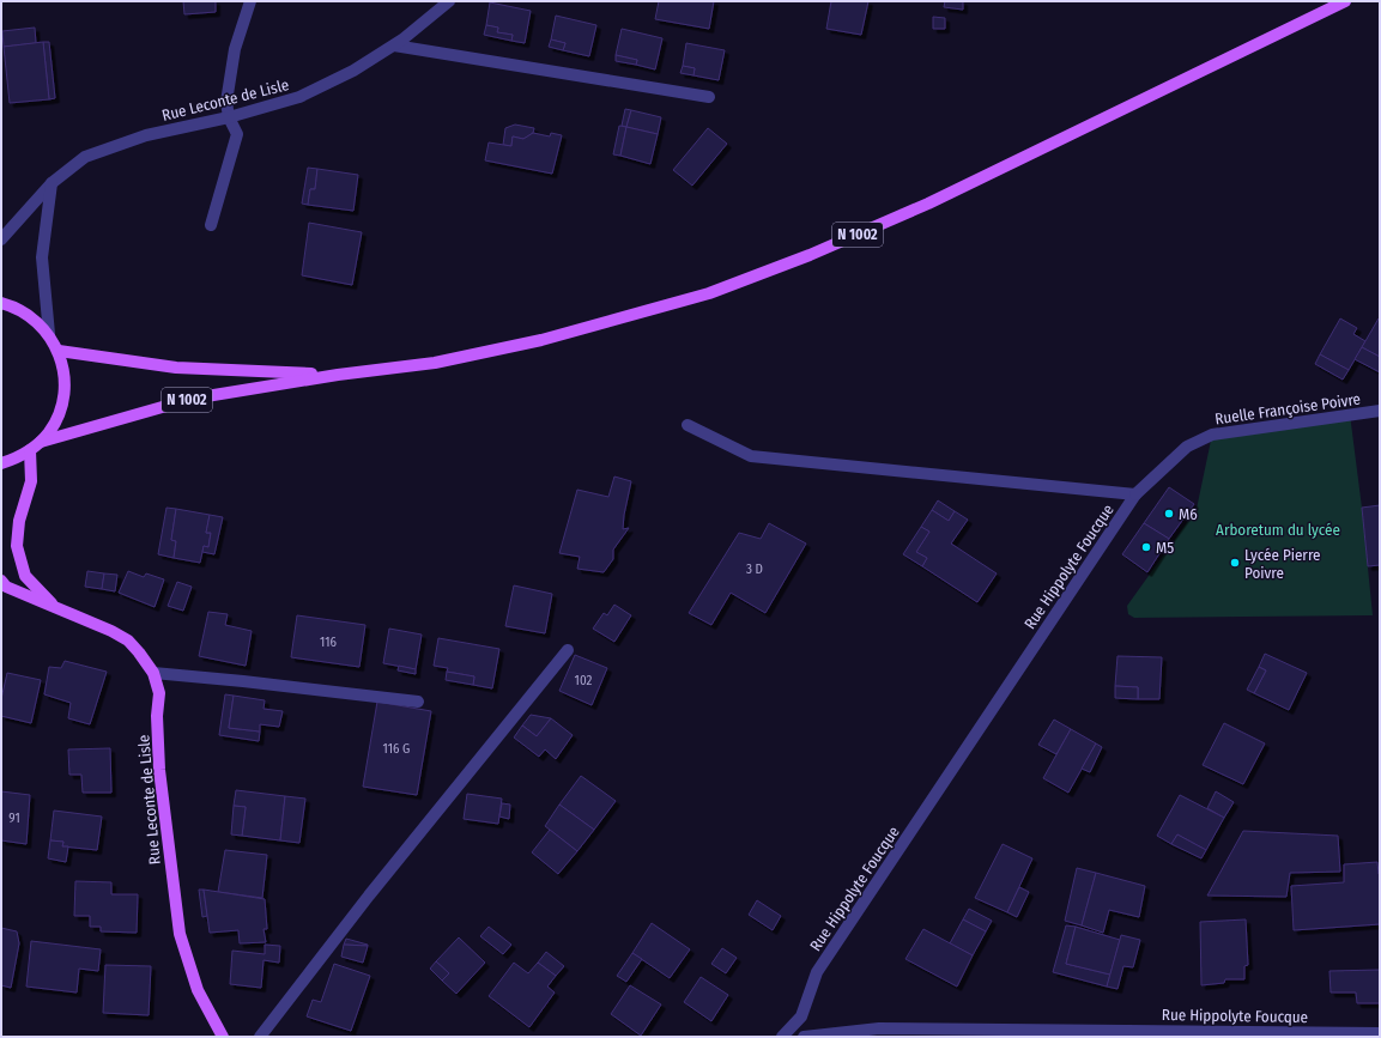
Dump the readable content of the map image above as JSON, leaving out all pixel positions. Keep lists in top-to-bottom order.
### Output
{
  "streets": {
    "main road": ["Rue Leconte de Lisle", "N 1002"],
    "street": ["Ruelle Françoise Poivre", "Rue Hippolyte Foucque"]
  },
  "crossings": [
    ["Ruelle Françoise Poivre", "Rue Hippolyte Foucque"]
  ],
  "parks": ["Arboretum du lycée"],
  "places": ["M6", "M5", "Lycée Pierre Poivre"],
  "house_numbers": [
    "3 D",
    "116",
    "102",
    "116 G",
    "91"
  ]
}
